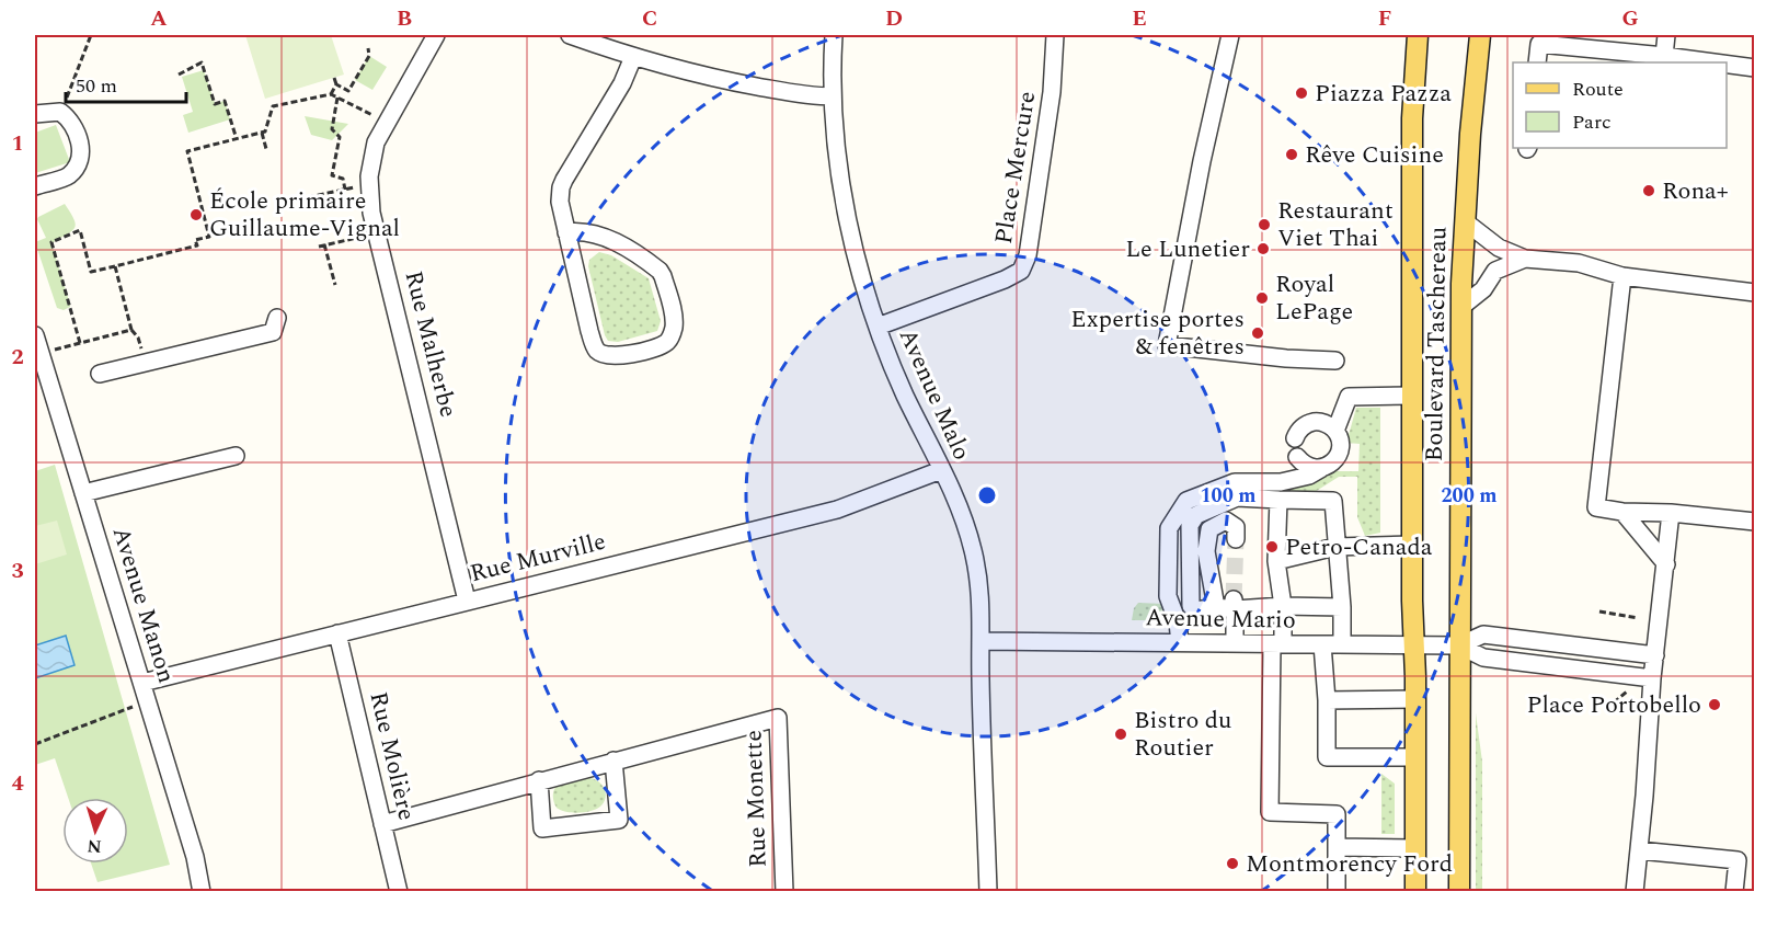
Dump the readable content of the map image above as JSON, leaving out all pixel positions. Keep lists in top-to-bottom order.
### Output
{
  "streets": {
    "main road": ["Boulevard Taschereau"],
    "street": [
      "Place Mercure",
      "Rue Malherbe",
      "Avenue Malo",
      "Rue Murville",
      "Avenue Manon",
      "Avenue Mario",
      "Rue Molière",
      "Rue Monette"
    ]
  },
  "crossings": [
    ["Place Mercure", "Avenue Malo"],
    ["Rue Malherbe", "Rue Murville"],
    ["Boulevard Taschereau", "Avenue Mario"],
    ["Avenue Malo", "Rue Murville"],
    ["Avenue Malo", "Avenue Mario"],
    ["Rue Murville", "Avenue Manon"],
    ["Rue Murville", "Rue Molière"],
    ["Rue Molière", "Rue Monette"]
  ],
  "places": [
    "Piazza Pazza",
    "Rêve Cuisine",
    "Rona+",
    "École primaire Guillaume-Vignal",
    "Restaurant Viet Thai",
    "Le Lunetier",
    "Royal LePage",
    "Expertise portes & fenêtres",
    "Petro-Canada",
    "Place Portobello",
    "Bistro du Routier",
    "Montmorency Ford"
  ],
  "legend": ["Route", "Parc"],
  "scale_bar": "50 m",
  "north": "bottom",
  "grid": {
    "columns": [
      "A",
      "B",
      "C",
      "D",
      "E",
      "F",
      "G"
    ],
    "rows": [
      "1",
      "2",
      "3",
      "4"
    ]
  },
  "rings": ["100 m", "200 m"]
}
